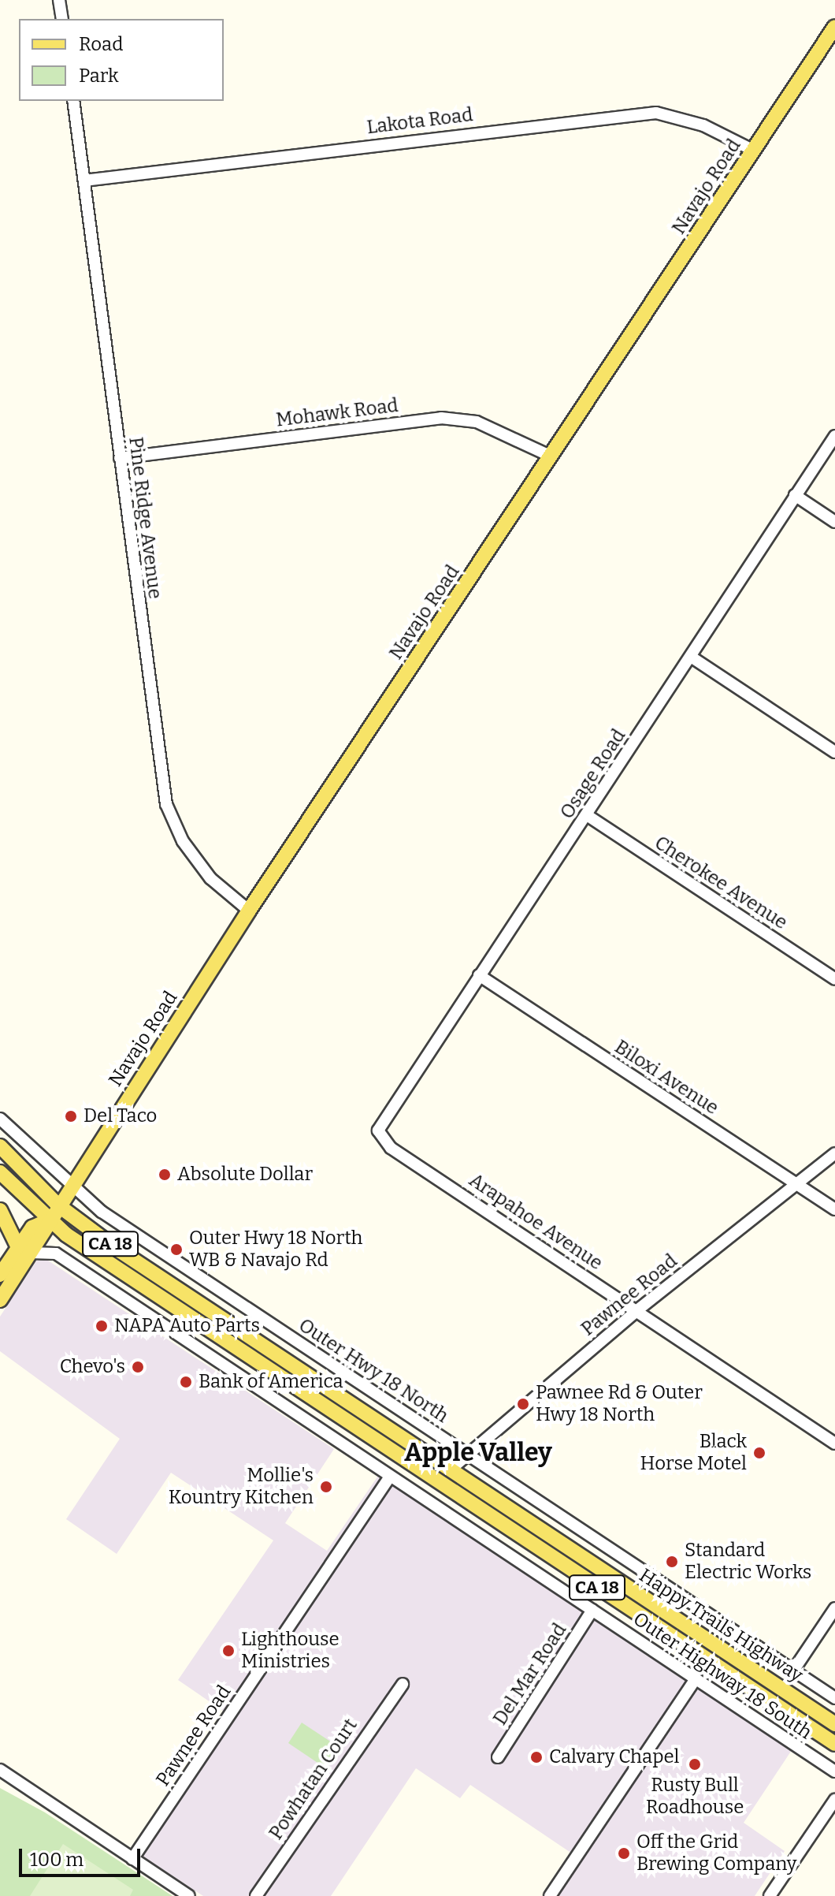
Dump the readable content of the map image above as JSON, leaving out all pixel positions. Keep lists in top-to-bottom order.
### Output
{
  "streets": {
    "main road": ["Navajo Road", "CA 18", "Happy Trails Highway"],
    "street": [
      "Lakota Road",
      "Mohawk Road",
      "Pine Ridge Avenue",
      "Osage Road",
      "Cherokee Avenue",
      "Biloxi Avenue",
      "Arapahoe Avenue",
      "Pawnee Road",
      "Outer Hwy 18 North",
      "Del Mar Road",
      "Outer Highway 18 South",
      "Powhatan Court"
    ]
  },
  "crossings": [
    ["Lakota Road", "Navajo Road"],
    ["Lakota Road", "Pine Ridge Avenue"],
    ["Navajo Road", "Mohawk Road"],
    ["Navajo Road", "Pine Ridge Avenue"],
    ["Navajo Road", "Outer Hwy 18 North"],
    ["Navajo Road", "Happy Trails Highway"],
    ["Mohawk Road", "Pine Ridge Avenue"],
    ["Osage Road", "Cherokee Avenue"],
    ["Osage Road", "Biloxi Avenue"],
    ["Osage Road", "Arapahoe Avenue"],
    ["Biloxi Avenue", "Pawnee Road"],
    ["Arapahoe Avenue", "Pawnee Road"],
    ["Pawnee Road", "Outer Hwy 18 North"],
    ["Pawnee Road", "Happy Trails Highway"],
    ["Pawnee Road", "Outer Highway 18 South"],
    ["Del Mar Road", "Outer Highway 18 South"]
  ],
  "districts": ["Apple Valley"],
  "places": [
    "Del Taco",
    "Absolute Dollar",
    "Outer Hwy 18 North WB & Navajo Rd",
    "NAPA Auto Parts",
    "Chevo's",
    "Bank of America",
    "Pawnee Rd & Outer Hwy 18 North",
    "Black Horse Motel",
    "Mollie's Kountry Kitchen",
    "Standard Electric Works",
    "Lighthouse Ministries",
    "Calvary Chapel",
    "Rusty Bull Roadhouse",
    "Off the Grid Brewing Company"
  ],
  "legend": ["Road", "Park"],
  "scale_bar": "100 m"
}
